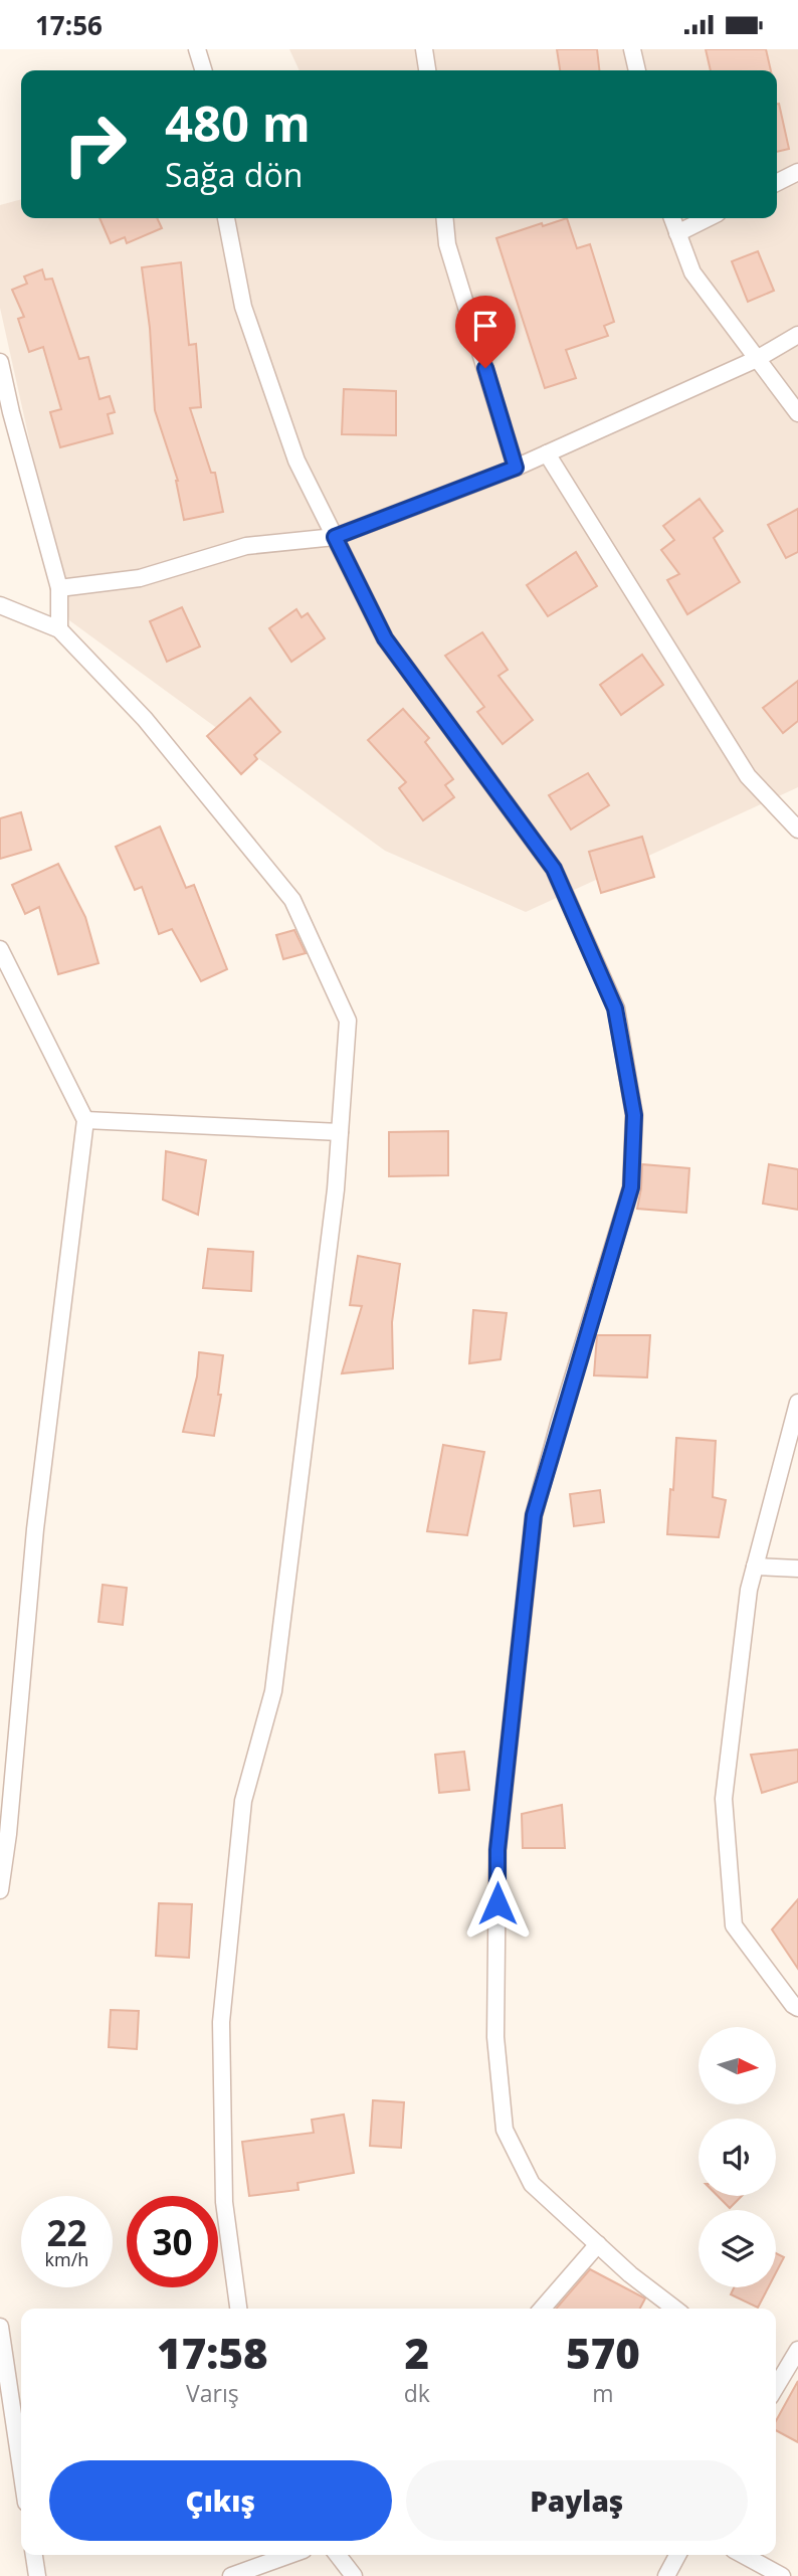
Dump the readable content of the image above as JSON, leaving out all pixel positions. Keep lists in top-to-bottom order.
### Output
{
  "north": "right",
  "page": {
    "status": "17:56",
    "turn": ["480 m", "Sağa dön"],
    "speed": "22 km/h",
    "limit": "30",
    "eta": [
      "17:58",
      "Varış",
      "2",
      "dk",
      "570",
      "m"
    ],
    "buttons": ["Çıkış", "Paylaş"]
  }
}
